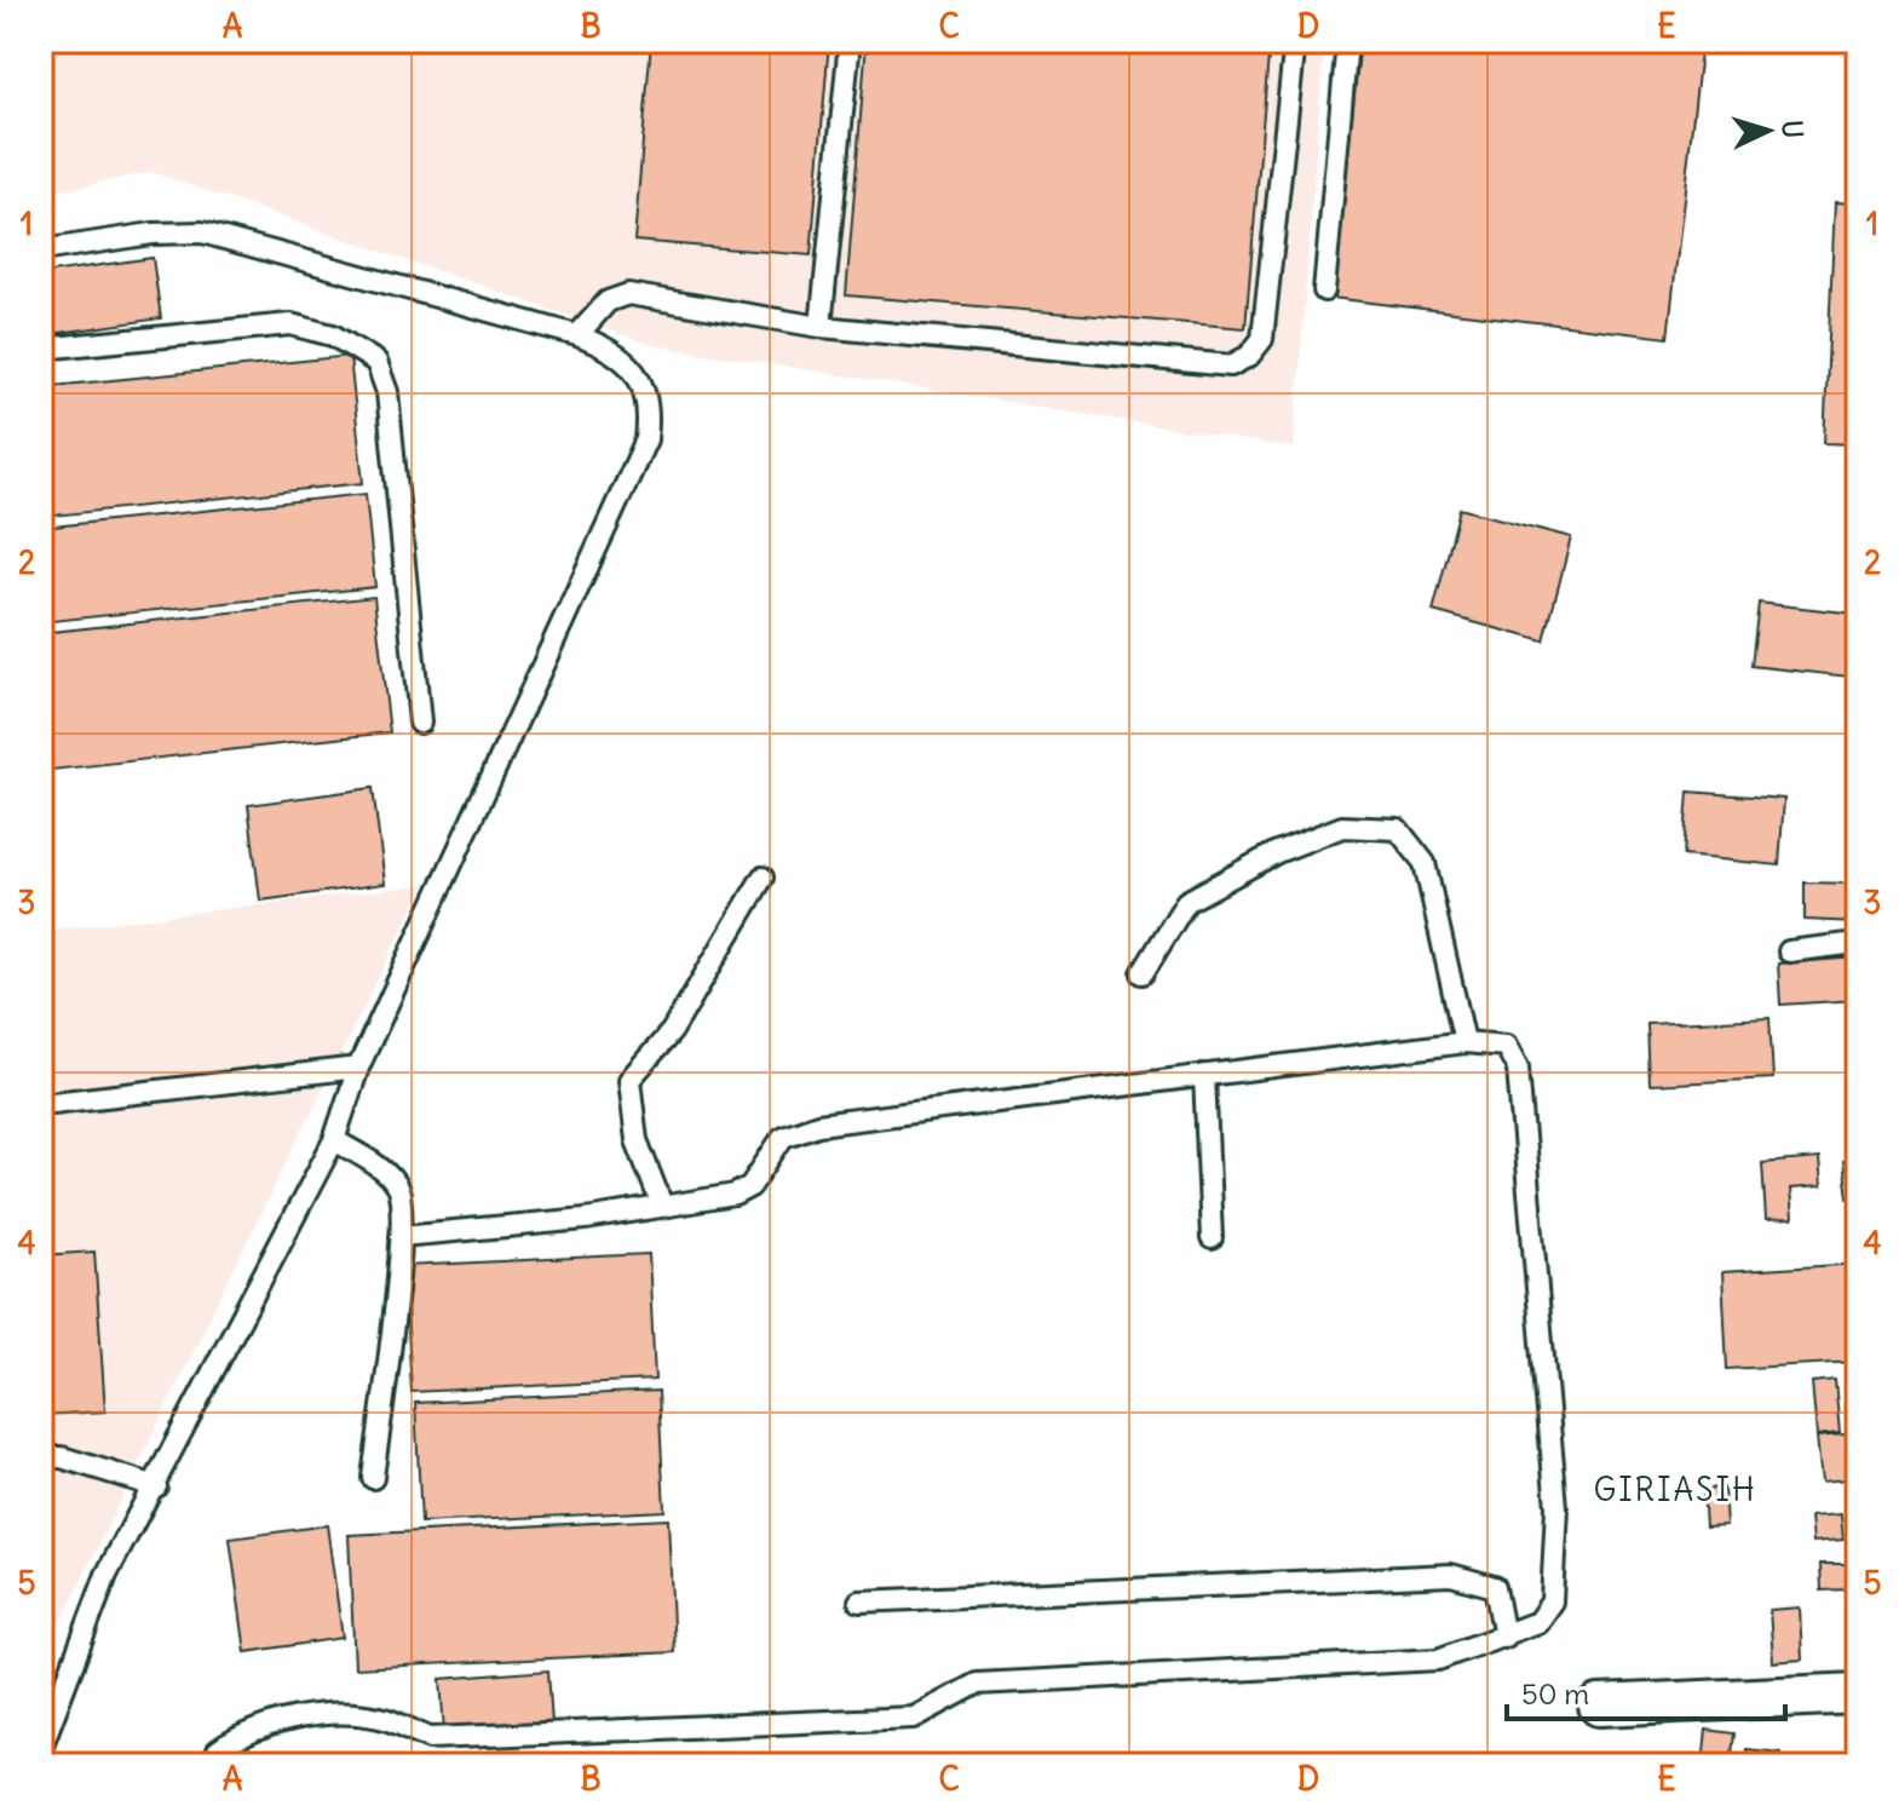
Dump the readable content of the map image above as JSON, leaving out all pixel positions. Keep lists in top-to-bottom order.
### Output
{
  "districts": ["GIRIASIH"],
  "scale_bar": "50 m",
  "north": "right",
  "grid": {
    "columns": [
      "A",
      "B",
      "C",
      "D",
      "E"
    ],
    "rows": [
      "1",
      "2",
      "3",
      "4",
      "5"
    ]
  }
}
